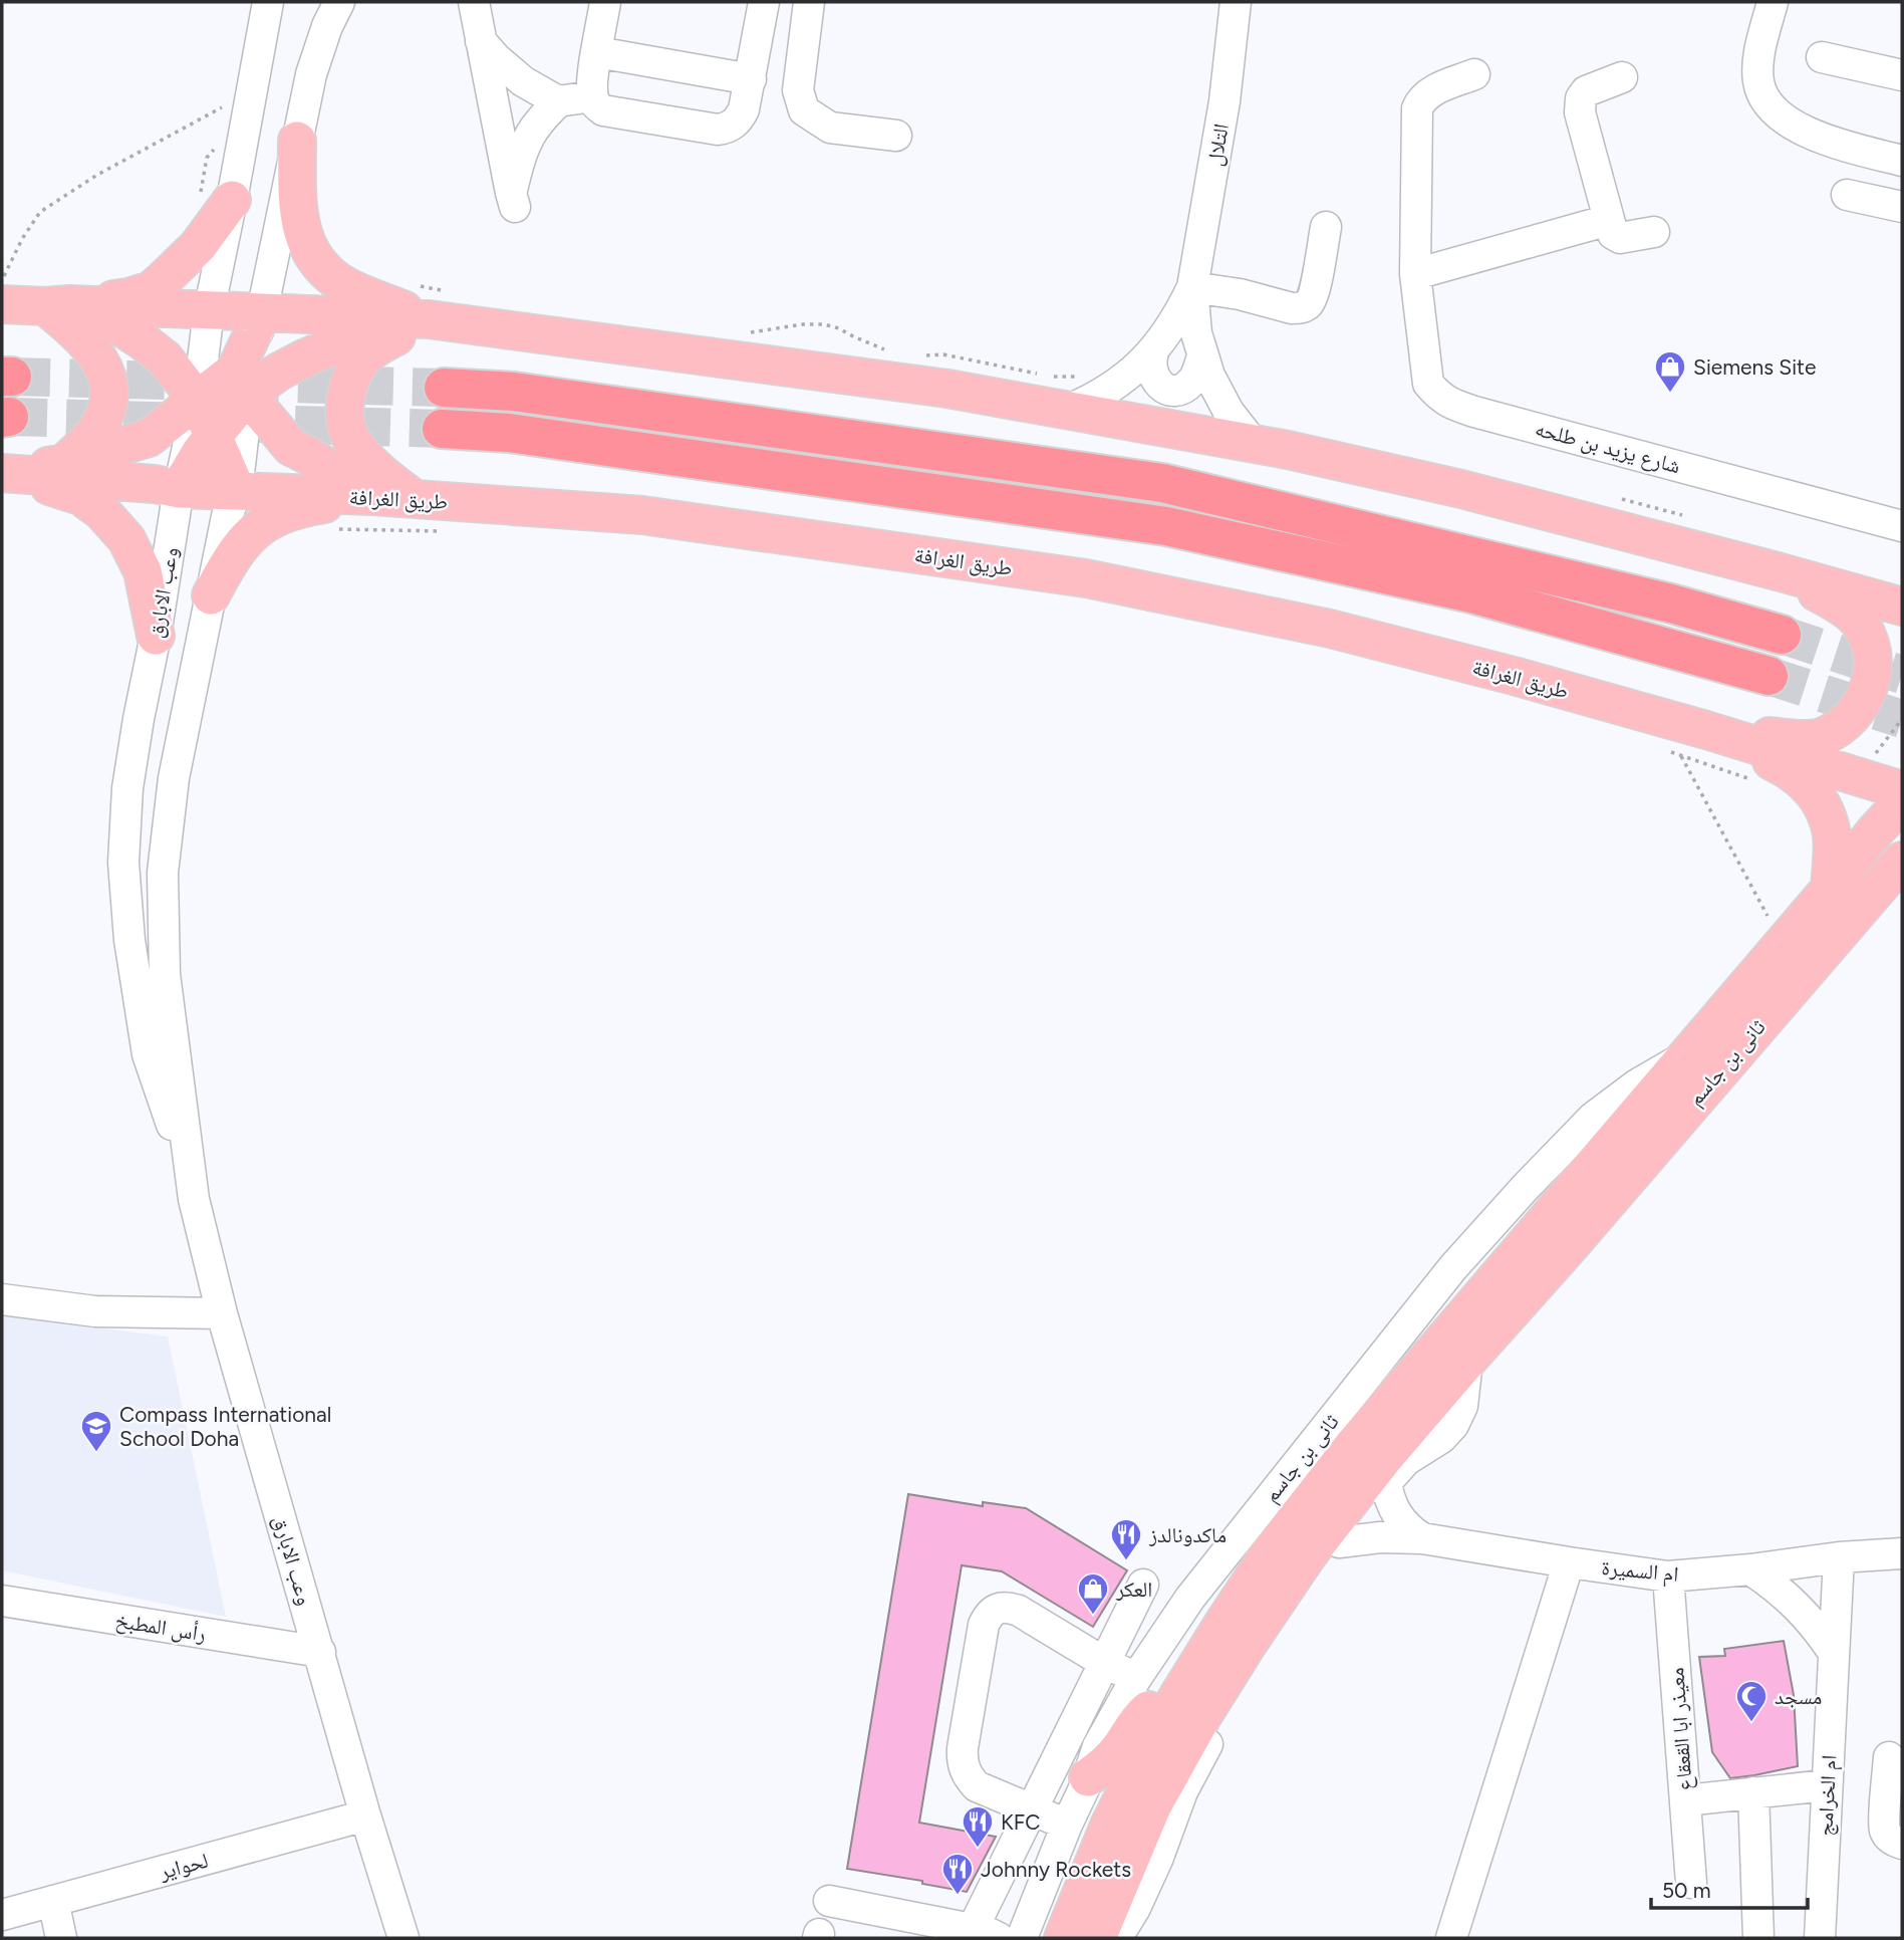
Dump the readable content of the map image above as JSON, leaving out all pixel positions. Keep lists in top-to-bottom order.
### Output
{
  "streets": {
    "main road": ["طريق الغرافة", "ثانى بن جاسم"],
    "street": [
      "التلال",
      "شارع يزيد بن طلحه",
      "وعب الابارق",
      "ام السميرة",
      "رأس المطبخ",
      "معيذر ابا القعقاع",
      "ام الخرامج",
      "لحواير"
    ]
  },
  "crossings": [
    ["طريق الغرافة", "وعب الابارق"],
    ["وعب الابارق", "رأس المطبخ"],
    ["وعب الابارق", "لحواير"],
    ["ام السميرة", "معيذر ابا القعقاع"],
    ["ام السميرة", "ام الخرامج"]
  ],
  "places": {
    "shop": ["Siemens Site", "العكر"],
    "school or university": ["Compass International School Doha"],
    "restaurant": ["ماكدونالدز", "KFC", "Johnny Rockets"],
    "mosque": ["مسجد"]
  },
  "scale_bar": "50 m"
}
